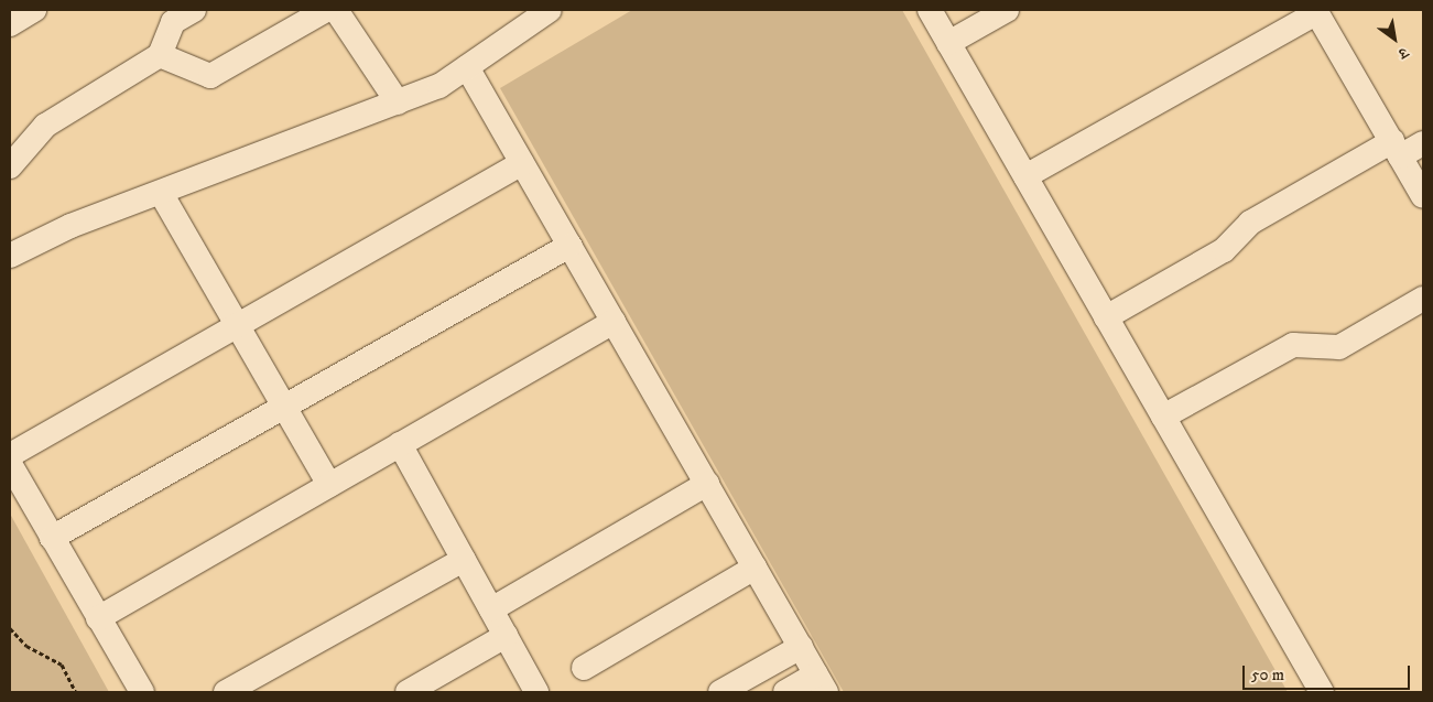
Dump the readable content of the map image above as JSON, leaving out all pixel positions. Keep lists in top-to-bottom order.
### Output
{
  "scale_bar": "50 m",
  "north": "bottom right"
}
